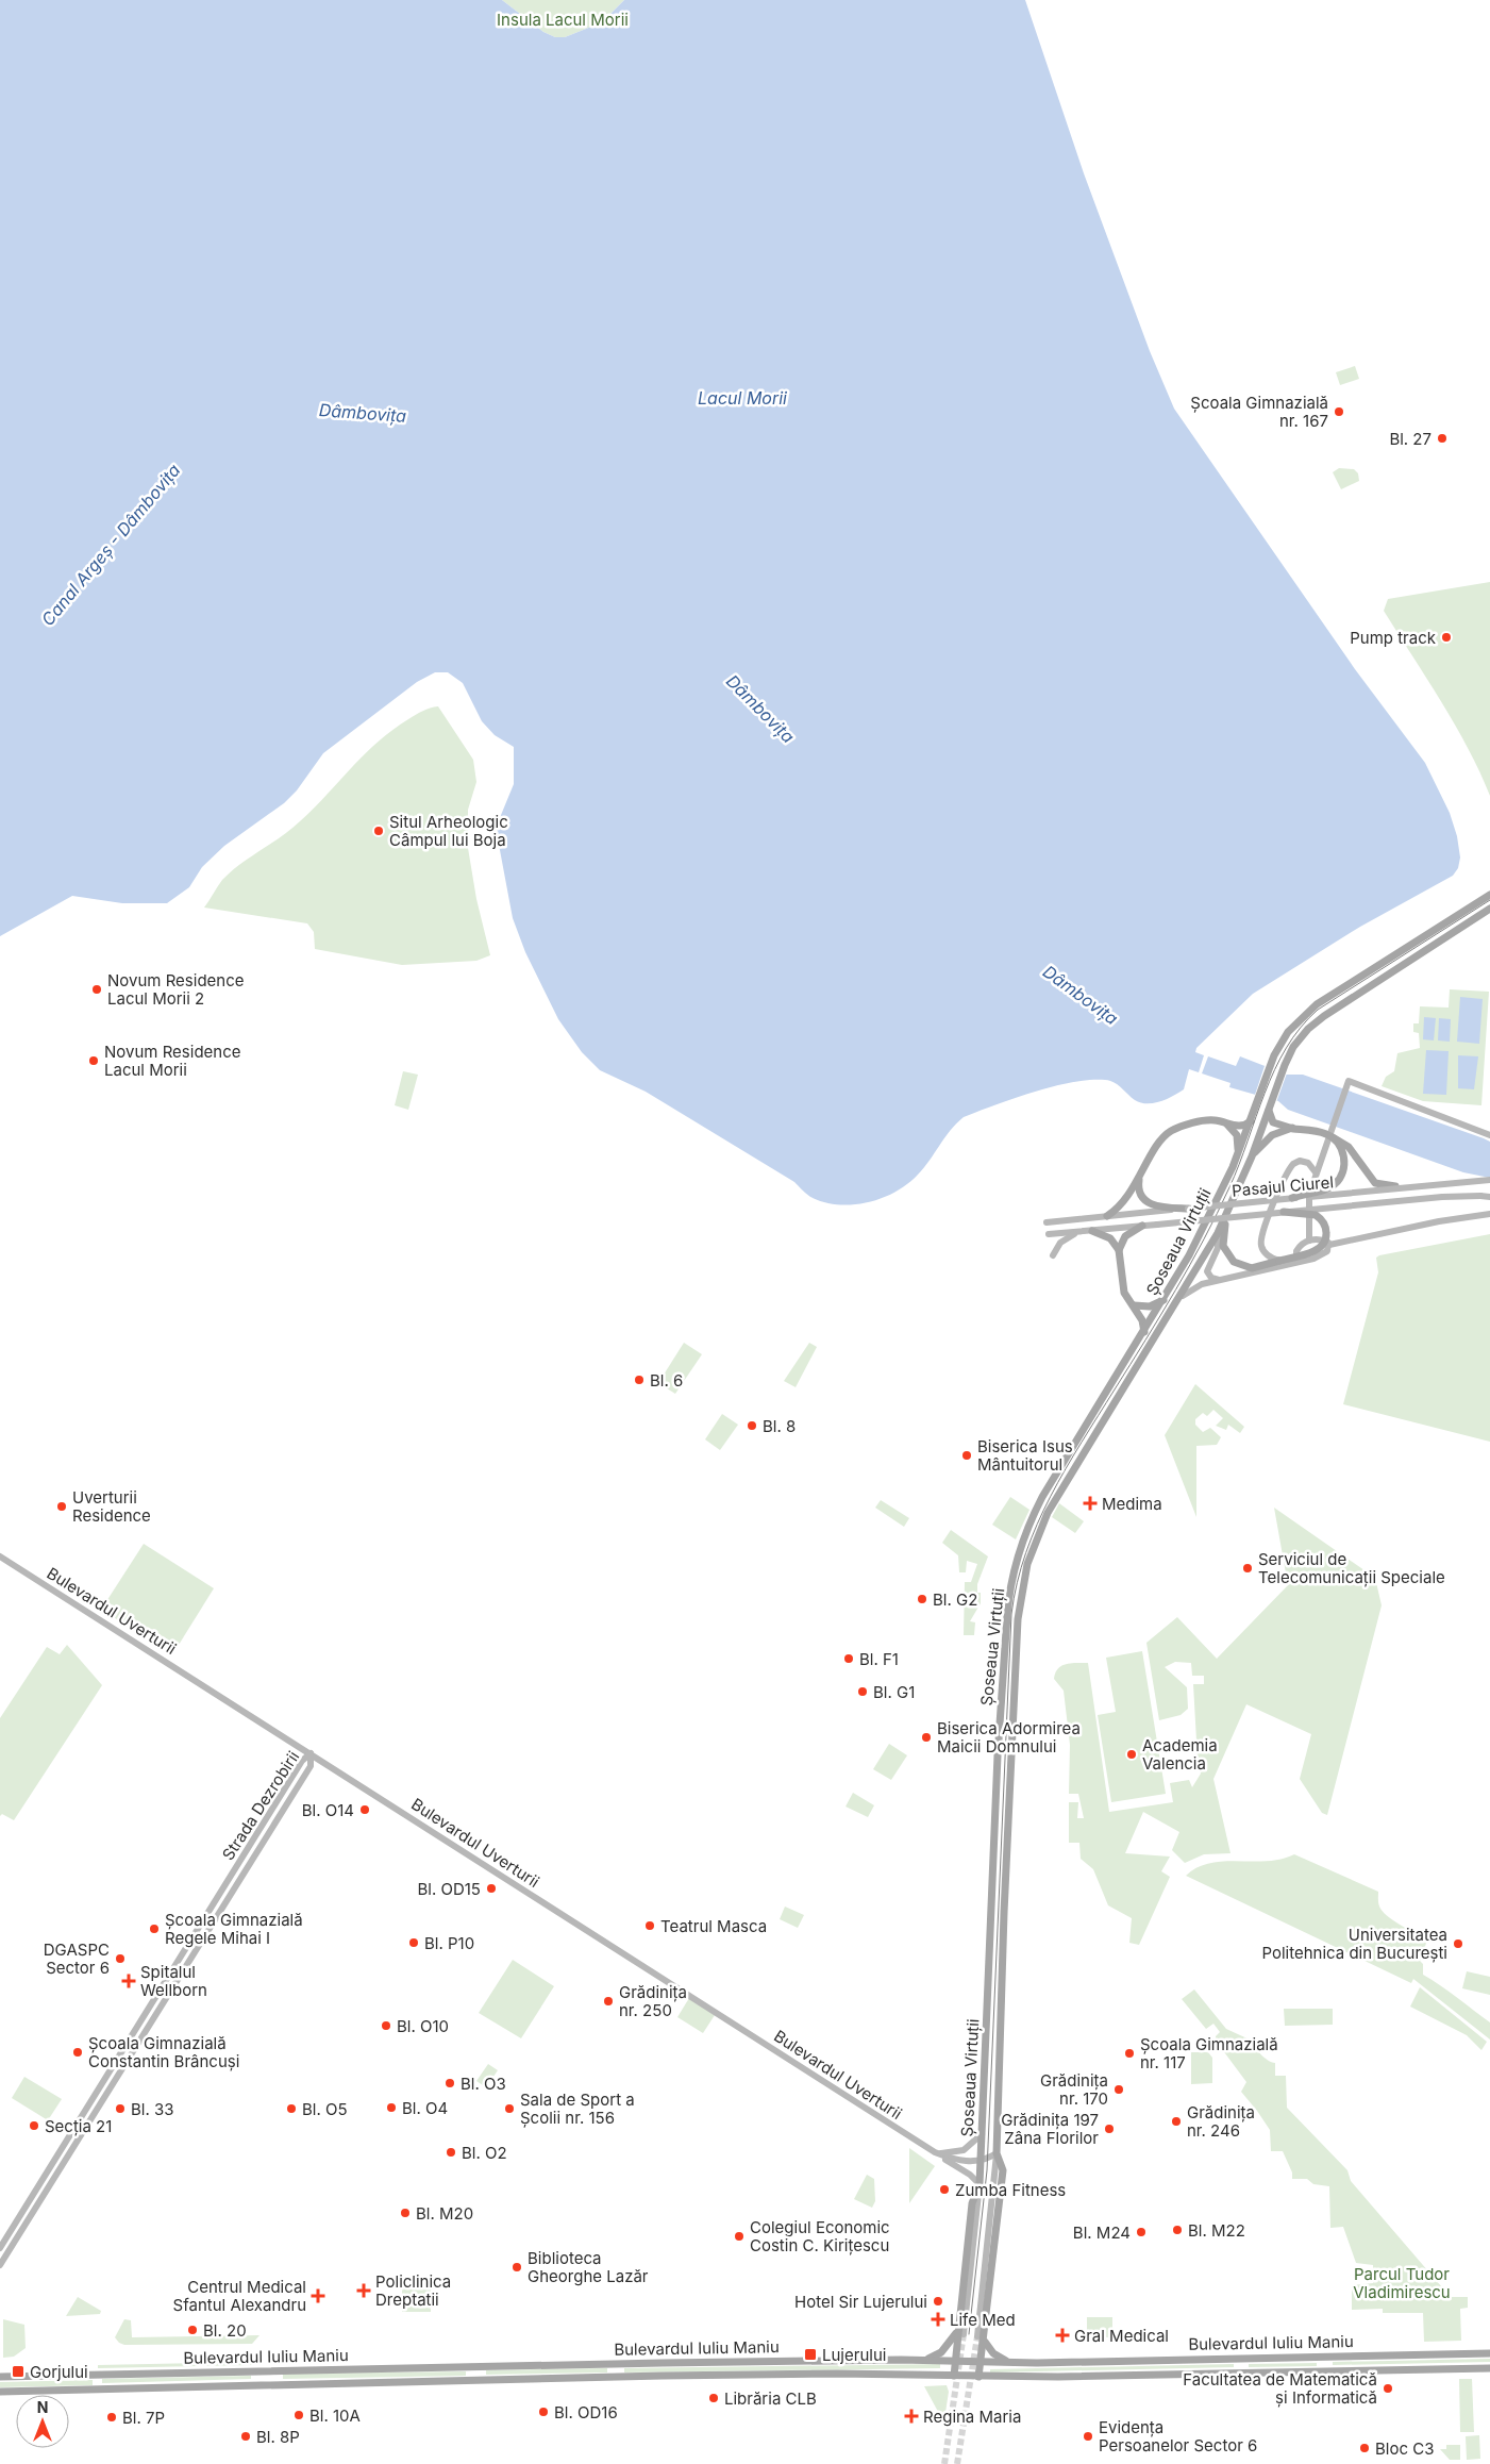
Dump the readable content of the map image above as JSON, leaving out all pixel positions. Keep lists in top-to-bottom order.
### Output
{
  "streets": {
    "main road": [
      "Pasajul Ciurel",
      "Șoseaua Virtuții",
      "Bulevardul Uverturii",
      "Strada Dezrobirii",
      "Bulevardul Iuliu Maniu"
    ]
  },
  "crossings": [
    ["Șoseaua Virtuții", "Bulevardul Uverturii"],
    ["Șoseaua Virtuții", "Bulevardul Iuliu Maniu"],
    ["Bulevardul Uverturii", "Strada Dezrobirii"]
  ],
  "water": ["Lacul Morii", "Dâmbovița", "Canal Argeș - Dâmbovița"],
  "parks": ["Insula Lacul Morii", "Parcul Tudor Vladimirescu"],
  "places": {
    "other": [
      "Școala Gimnazială nr. 167",
      "Bl. 27",
      "Pump track",
      "Situl Arheologic Câmpul lui Boja",
      "Novum Residence Lacul Morii 2",
      "Novum Residence Lacul Morii",
      "Bl. 6",
      "Bl. 8",
      "Biserica Isus Mântuitorul",
      "Uverturii Residence",
      "Serviciul de Telecomunicații Speciale",
      "Bl. G2",
      "Bl. F1",
      "Bl. G1",
      "Biserica Adormirea Maicii Domnului",
      "Academia Valencia",
      "Bl. O14",
      "Bl. OD15",
      "Teatrul Masca",
      "Școala Gimnazială Regele Mihai I",
      "Bl. P10",
      "Universitatea Politehnica din București",
      "DGASPC Sector 6",
      "Grădinița nr. 250",
      "Bl. O10",
      "Școala Gimnazială Constantin Brâncuși",
      "Școala Gimnazială nr. 117",
      "Bl. O3",
      "Grădinița nr. 170",
      "Bl. O4",
      "Bl. 33",
      "Bl. O5",
      "Sala de Sport a Școlii nr. 156",
      "Grădinița nr. 246",
      "Secția 21",
      "Grădinița 197 Zâna Florilor",
      "Bl. O2",
      "Zumba Fitness",
      "Bl. M20",
      "Bl. M22",
      "Bl. M24",
      "Colegiul Economic Costin C. Kirițescu",
      "Biblioteca Gheorghe Lazăr",
      "Hotel Sir Lujerului",
      "Bl. 20",
      "Facultatea de Matematică și Informatică",
      "Librăria CLB",
      "Bl. OD16",
      "Bl. 10A",
      "Bl. 7P",
      "Bl. 8P",
      "Evidența Persoanelor Sector 6",
      "Bloc C3"
    ],
    "health": [
      "Medima",
      "Spitalul Wellborn",
      "Policlinica Dreptatii",
      "Centrul Medical Sfantul Alexandru",
      "Life Med",
      "Gral Medical",
      "Regina Maria"
    ],
    "transit": ["Lujerului", "Gorjului"]
  },
  "north": "top"
}
